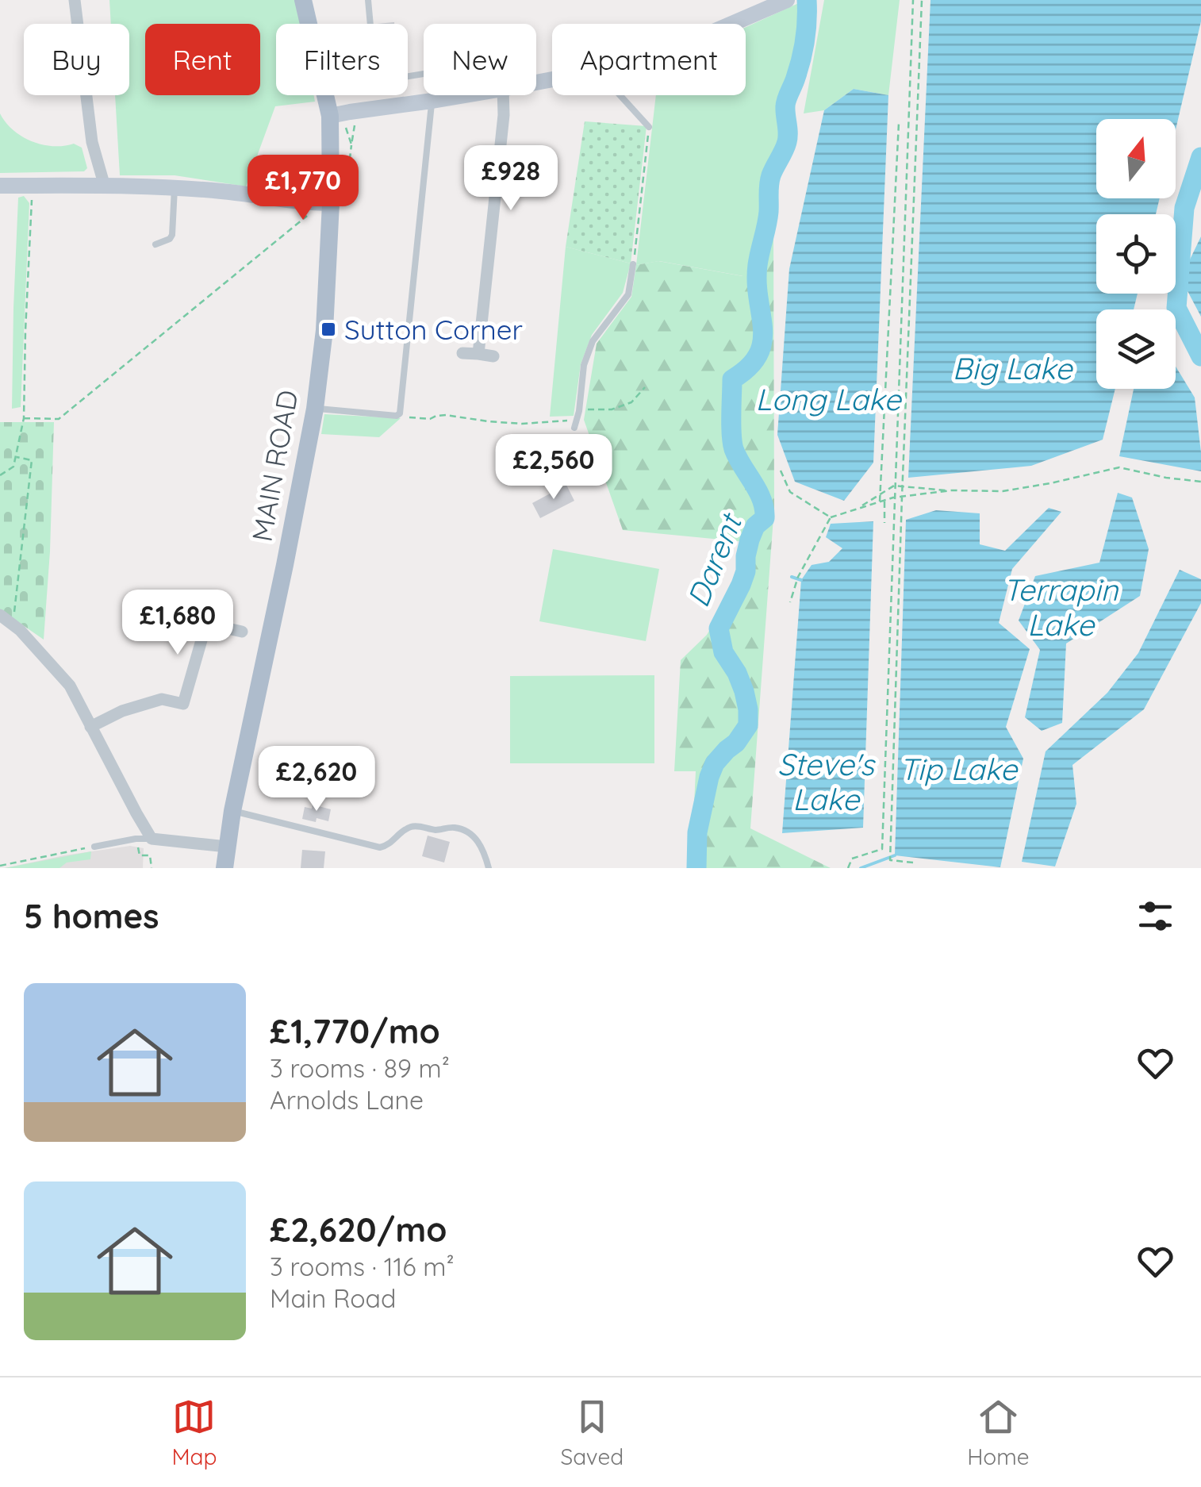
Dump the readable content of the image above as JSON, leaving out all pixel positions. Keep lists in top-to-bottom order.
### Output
{
  "streets": {
    "main road": ["MAIN ROAD"]
  },
  "water": [
    "Big Lake",
    "Long Lake",
    "Darent",
    "Terrapin Lake",
    "Steve's Lake",
    "Tip Lake"
  ],
  "places": {
    "transit": ["Sutton Corner"]
  },
  "north": "top",
  "page": {
    "chip": [
      "Buy",
      "Rent",
      "Filters",
      "New",
      "Apartment"
    ],
    "price": [
      "£928",
      "£1,770",
      "£2,560",
      "£1,680",
      "£2,620"
    ],
    "heading": "5 homes",
    "list": [
      {
        "name": "£1,770/mo",
        "note": "3 rooms · 89 m² · Arnolds Lane"
      },
      {
        "name": "£2,620/mo",
        "note": "3 rooms · 116 m² · Main Road"
      }
    ],
    "tabs": ["Map", "Saved", "Home"]
  }
}
